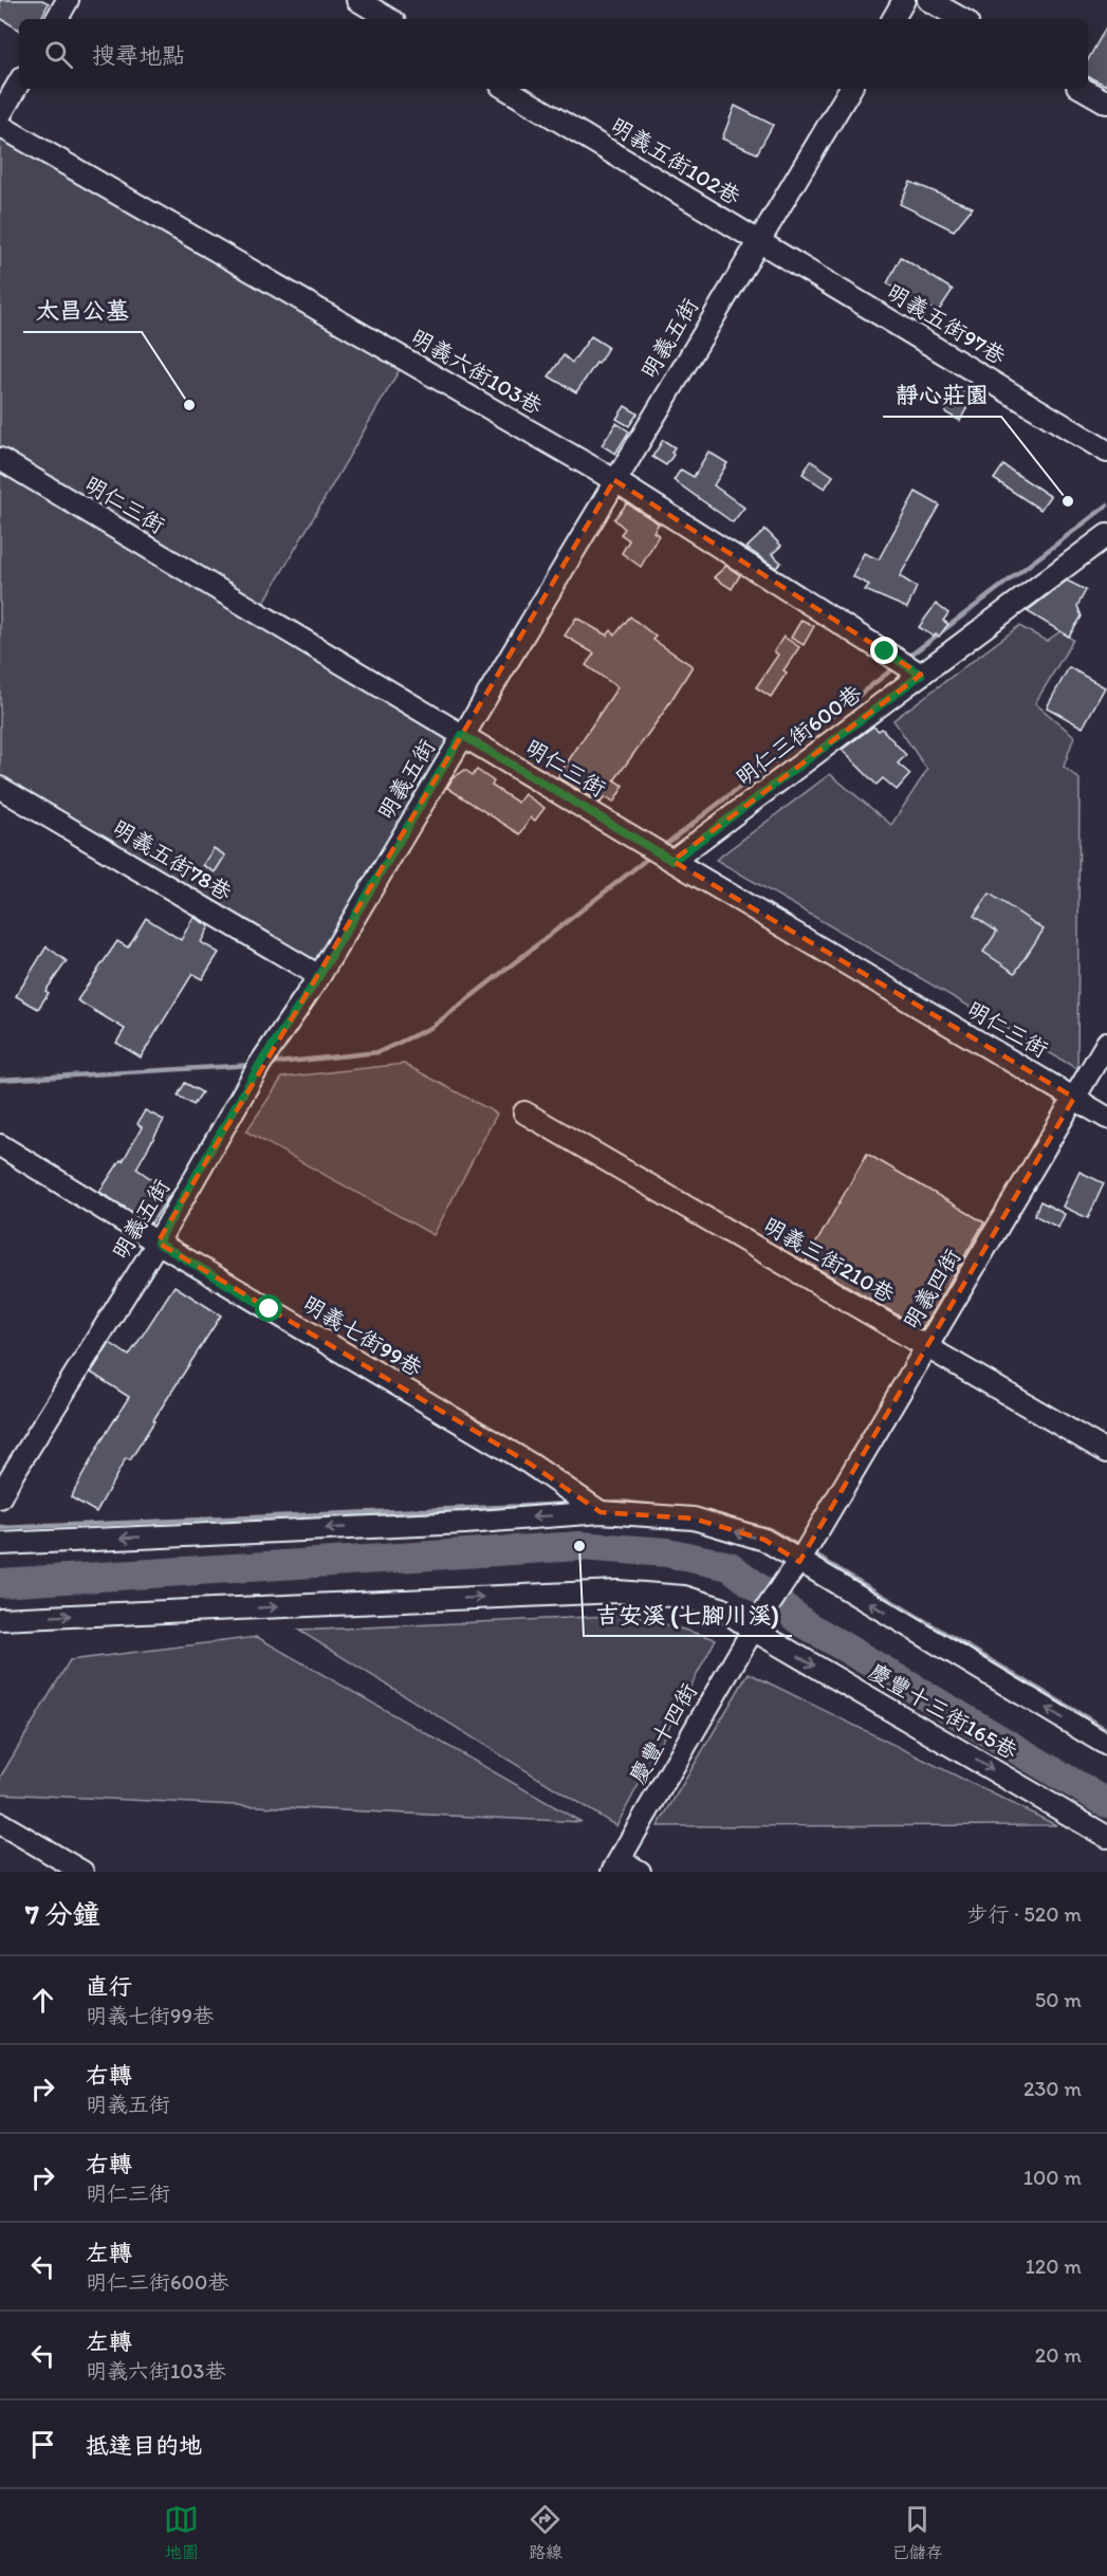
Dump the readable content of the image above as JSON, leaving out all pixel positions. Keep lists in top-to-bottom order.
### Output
{
  "streets": {
    "street": [
      "明義五街102巷",
      "明義五街97巷",
      "明義五街",
      "明義六街103巷",
      "明仁三街",
      "明仁三街600巷",
      "明義五街78巷",
      "明義三街210巷",
      "明義四街",
      "明義七街99巷",
      "慶豐十三街165巷",
      "慶豐十四街"
    ]
  },
  "crossings": [
    ["明義五街102巷", "明義五街97巷"],
    ["明義五街102巷", "明義五街"],
    ["明義五街97巷", "明義五街"],
    ["明義五街", "明義六街103巷"],
    ["明義五街", "明仁三街"],
    ["明義五街", "明義五街78巷"],
    ["明義五街", "明義七街99巷"],
    ["明義六街103巷", "明仁三街600巷"],
    ["明仁三街", "明仁三街600巷"],
    ["明仁三街", "明義四街"],
    ["明義三街210巷", "明義四街"],
    ["明義四街", "慶豐十三街165巷"],
    ["明義四街", "慶豐十四街"],
    ["慶豐十三街165巷", "慶豐十四街"]
  ],
  "places": ["太昌公墓", "靜心莊園", "吉安溪 (七腳川溪)"],
  "page": {
    "search": "搜尋地點",
    "heading": ["7 分鐘", "步行 · 520 m"],
    "list": [
      ["直行", "明義七街99巷", "50 m"],
      ["右轉", "明義五街", "230 m"],
      ["右轉", "明仁三街", "100 m"],
      ["左轉", "明仁三街600巷", "120 m"],
      ["左轉", "明義六街103巷", "20 m"],
      "抵達目的地"
    ],
    "nav": ["地圖", "路線", "已儲存"]
  }
}
